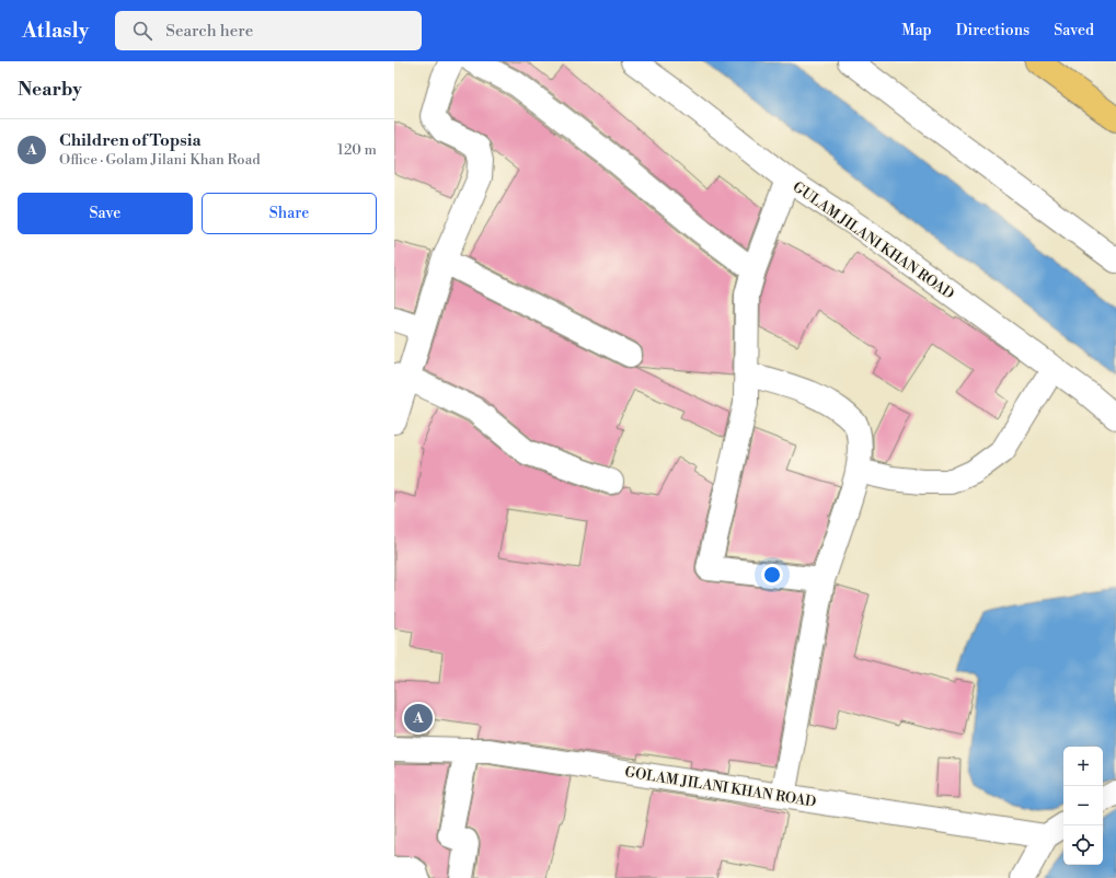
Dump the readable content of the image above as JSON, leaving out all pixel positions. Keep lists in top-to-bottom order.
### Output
{
  "streets": {
    "street": ["GULAM JILANI KHAN ROAD", "GOLAM JILANI KHAN ROAD"]
  },
  "page": {
    "header": "Atlasly",
    "search": "Search here",
    "nav": ["Map", "Directions", "Saved"],
    "heading": "Nearby",
    "list": [
      {
        "mark": "A",
        "name": "Children of Topsia",
        "note": "Office · Golam Jilani Khan Road",
        "value": "120 m"
      }
    ],
    "buttons": ["Save", "Share"],
    "pins": "A",
    "map_buttons": ["+", "−"]
  }
}
